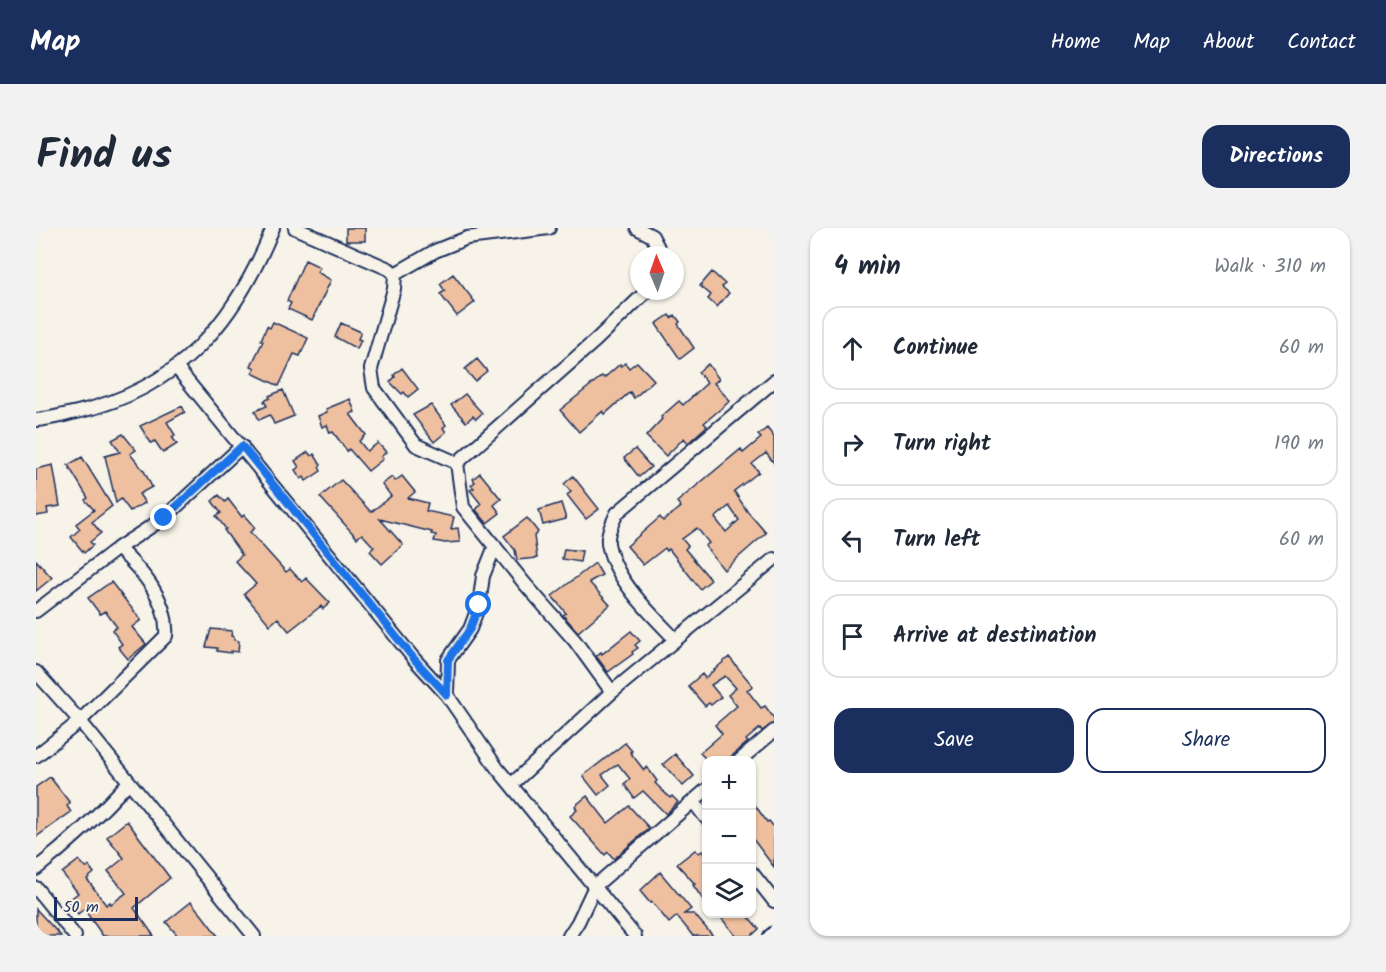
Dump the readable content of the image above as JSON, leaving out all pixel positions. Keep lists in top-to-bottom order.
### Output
{
  "scale_bar": "50 m",
  "north": "top",
  "page": {
    "header": "Map",
    "nav": [
      "Home",
      "Map",
      "About",
      "Contact"
    ],
    "title": "Find us",
    "buttons": [
      "Directions",
      ["Save", "Share"]
    ],
    "heading": ["4 min", "Walk · 310 m"],
    "list": [
      ["Continue", "60 m"],
      ["Turn right", "190 m"],
      ["Turn left", "60 m"],
      "Arrive at destination"
    ],
    "map_buttons": ["+", "−"],
    "scale": "50 m"
  }
}
